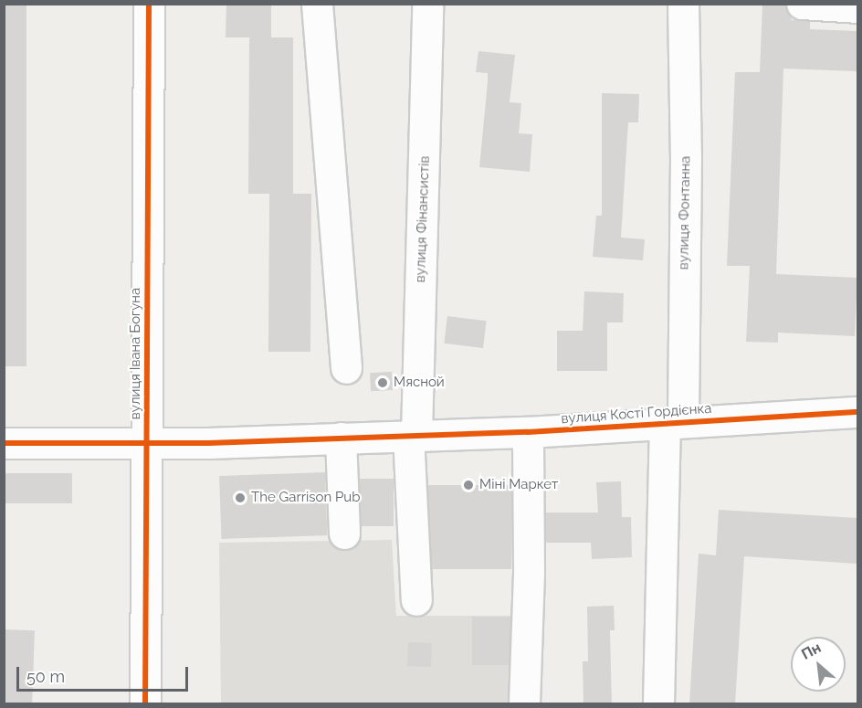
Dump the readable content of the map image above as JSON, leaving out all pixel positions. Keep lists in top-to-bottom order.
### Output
{
  "streets": {
    "street": [
      "вулиця Фонтанна",
      "вулиця Фінансистів",
      "вулиця Івана Богуна",
      "вулиця Кості Гордієнка"
    ]
  },
  "crossings": [
    ["вулиця Фонтанна", "вулиця Кості Гордієнка"],
    ["вулиця Фінансистів", "вулиця Кості Гордієнка"],
    ["вулиця Івана Богуна", "вулиця Кості Гордієнка"]
  ],
  "places": ["Мясной", "Міні Маркет", "The Garrison Pub"],
  "scale_bar": "50 m",
  "north": "top left"
}
